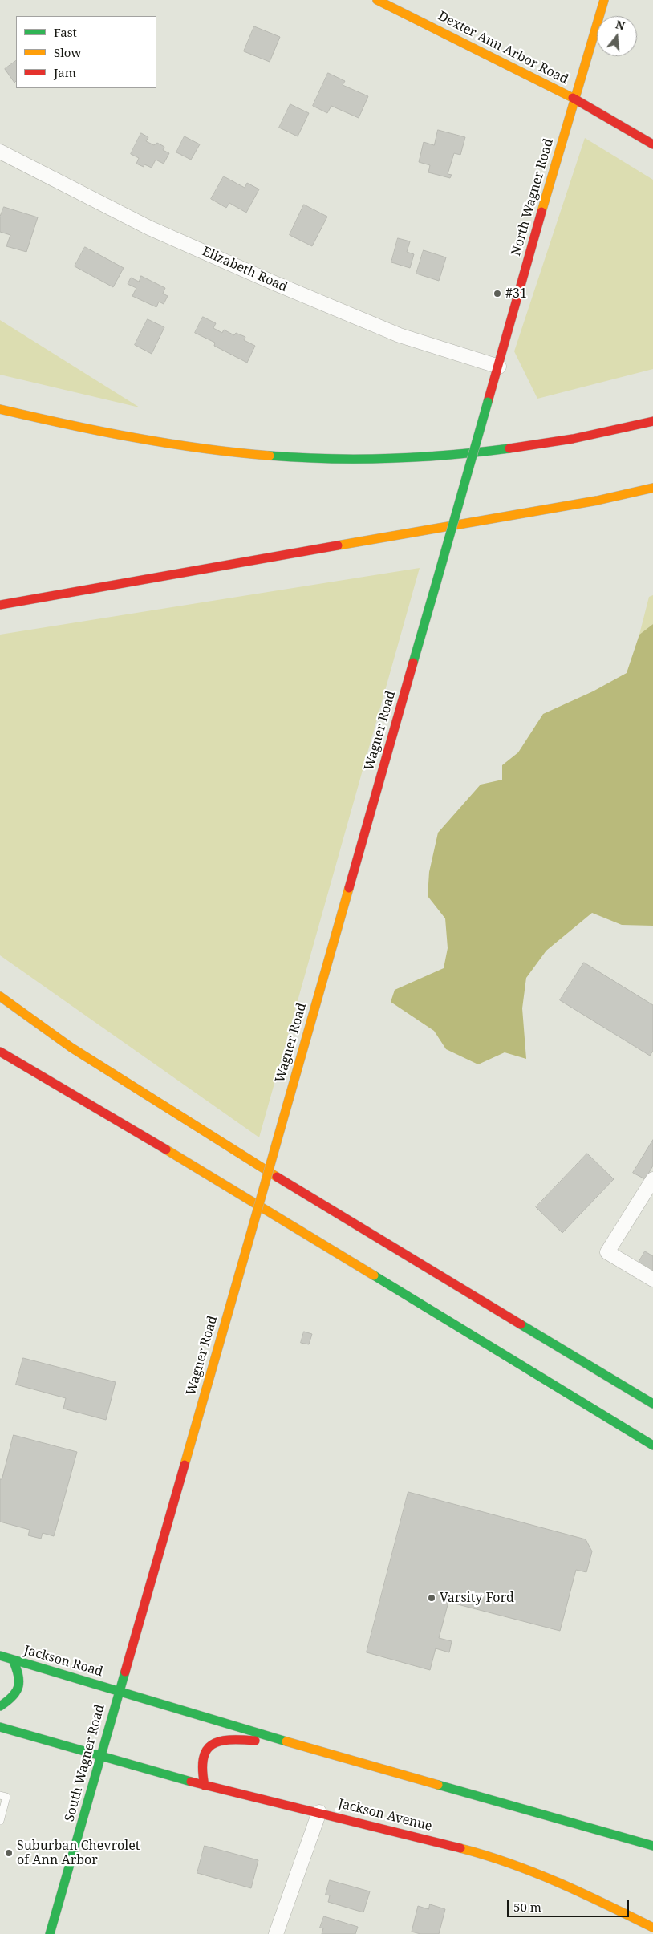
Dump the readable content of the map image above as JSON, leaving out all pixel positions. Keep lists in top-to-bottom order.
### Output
{
  "streets": {
    "main road": [
      "Dexter Ann Arbor Road",
      "North Wagner Road",
      "Wagner Road",
      "Jackson Road",
      "South Wagner Road",
      "Jackson Avenue"
    ],
    "street": ["Elizabeth Road"]
  },
  "crossings": [
    ["Dexter Ann Arbor Road", "North Wagner Road"],
    ["North Wagner Road", "Elizabeth Road"],
    ["North Wagner Road", "Wagner Road"],
    ["Wagner Road", "Jackson Road"],
    ["Wagner Road", "South Wagner Road"],
    ["Jackson Road", "South Wagner Road"],
    ["South Wagner Road", "Jackson Avenue"]
  ],
  "places": ["#31", "Varsity Ford", "Suburban Chevrolet of Ann Arbor"],
  "legend": ["Fast", "Slow", "Jam"],
  "scale_bar": "50 m",
  "north": "top"
}
